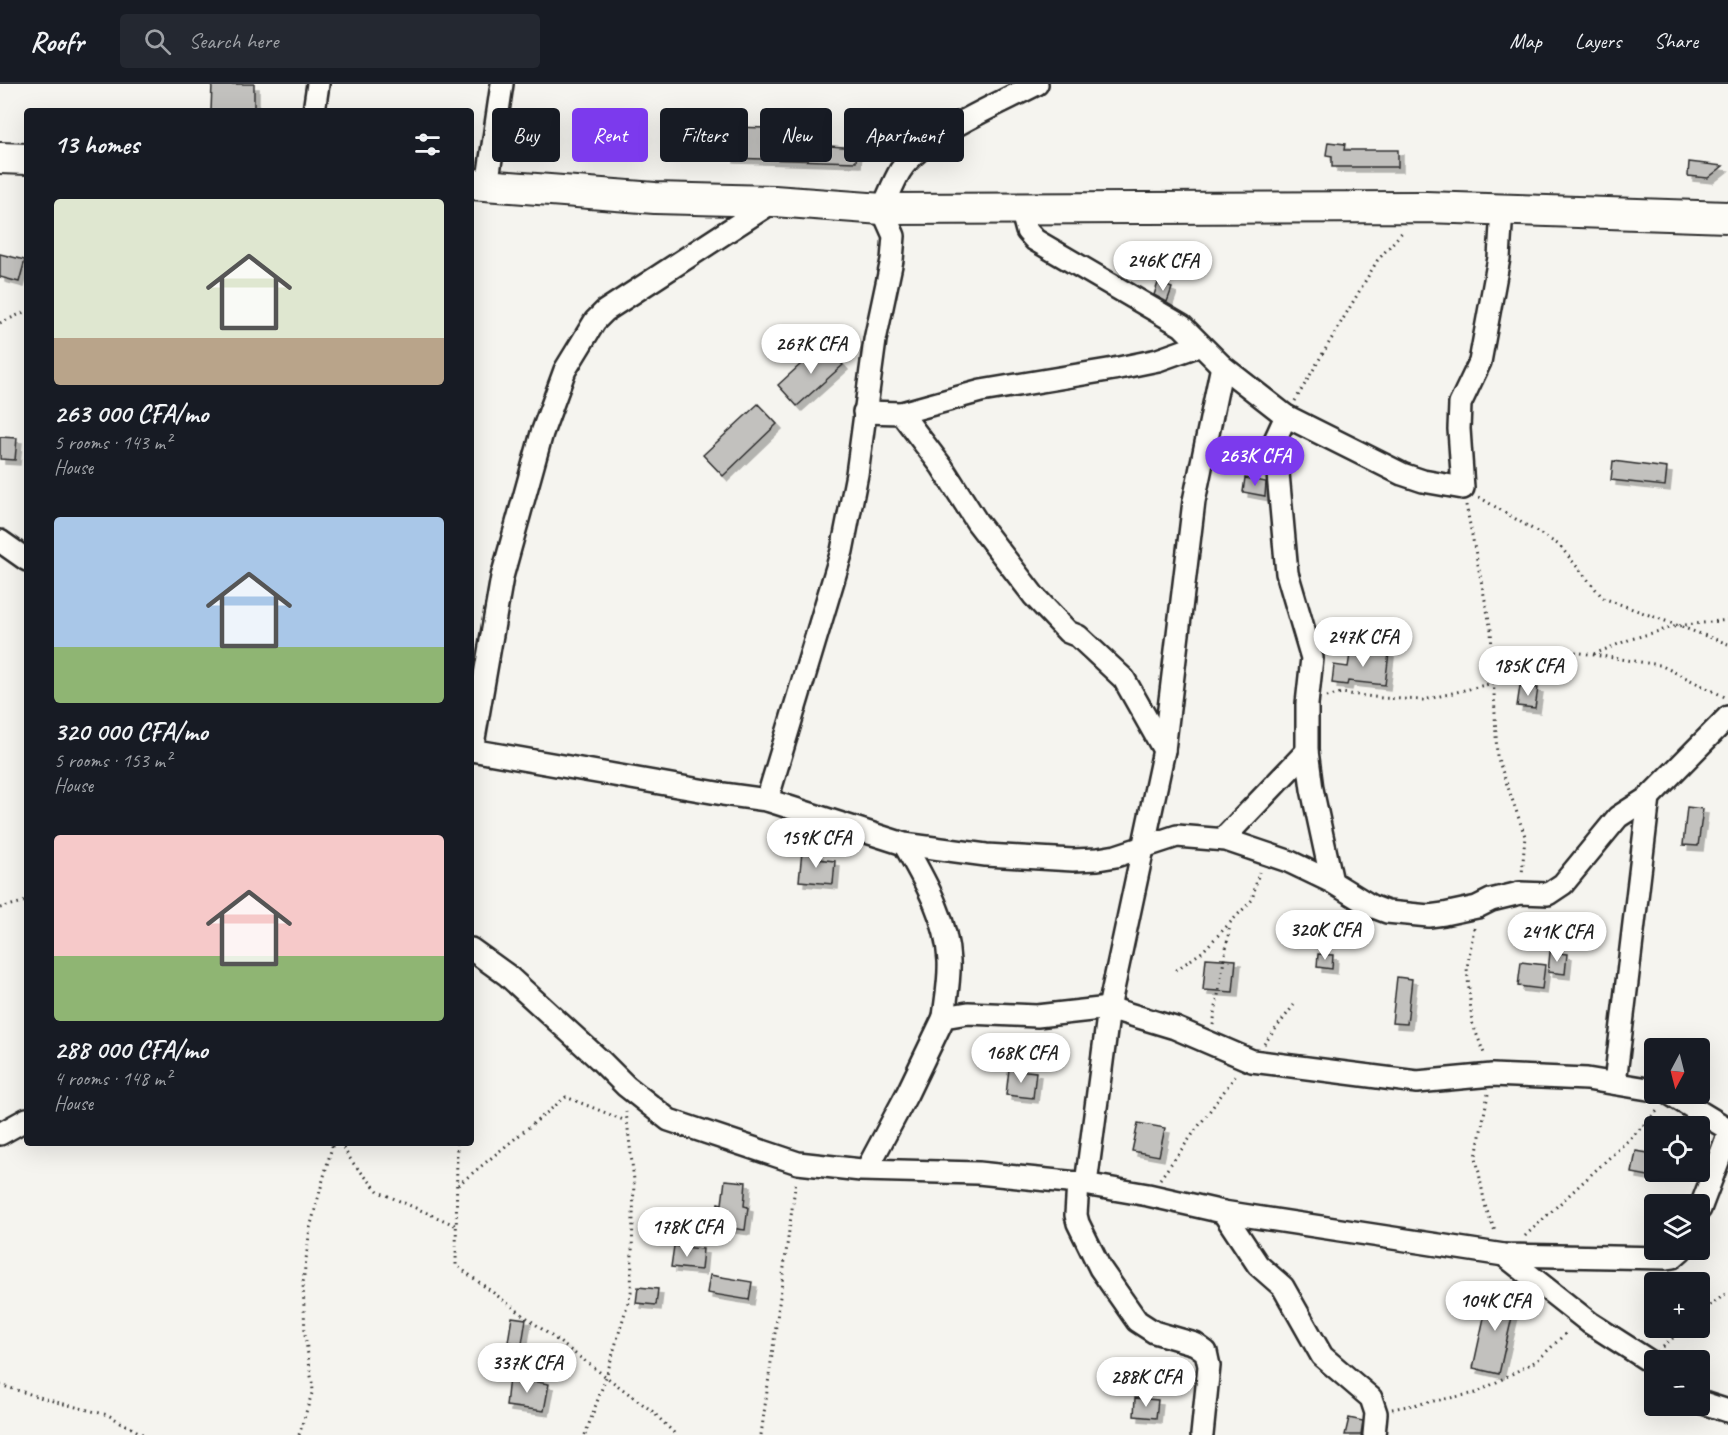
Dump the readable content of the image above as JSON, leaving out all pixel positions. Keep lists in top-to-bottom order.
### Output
{
  "north": "bottom",
  "page": {
    "header": "Roofr",
    "search": "Search here",
    "nav": ["Map", "Layers", "Share"],
    "chip": [
      "Buy",
      "Rent",
      "Filters",
      "New",
      "Apartment"
    ],
    "heading": "13 homes",
    "list": [
      {
        "name": "263 000 CFA/mo",
        "note": "5 rooms · 143 m² · House"
      },
      {
        "name": "320 000 CFA/mo",
        "note": "5 rooms · 153 m² · House"
      },
      {
        "name": "288 000 CFA/mo",
        "note": "4 rooms · 148 m² · House"
      }
    ],
    "price": [
      "246K CFA",
      "267K CFA",
      "263K CFA",
      "247K CFA",
      "185K CFA",
      "159K CFA",
      "320K CFA",
      "241K CFA",
      "168K CFA",
      "178K CFA",
      "104K CFA",
      "337K CFA",
      "288K CFA"
    ],
    "map_buttons": ["+", "−"]
  }
}
